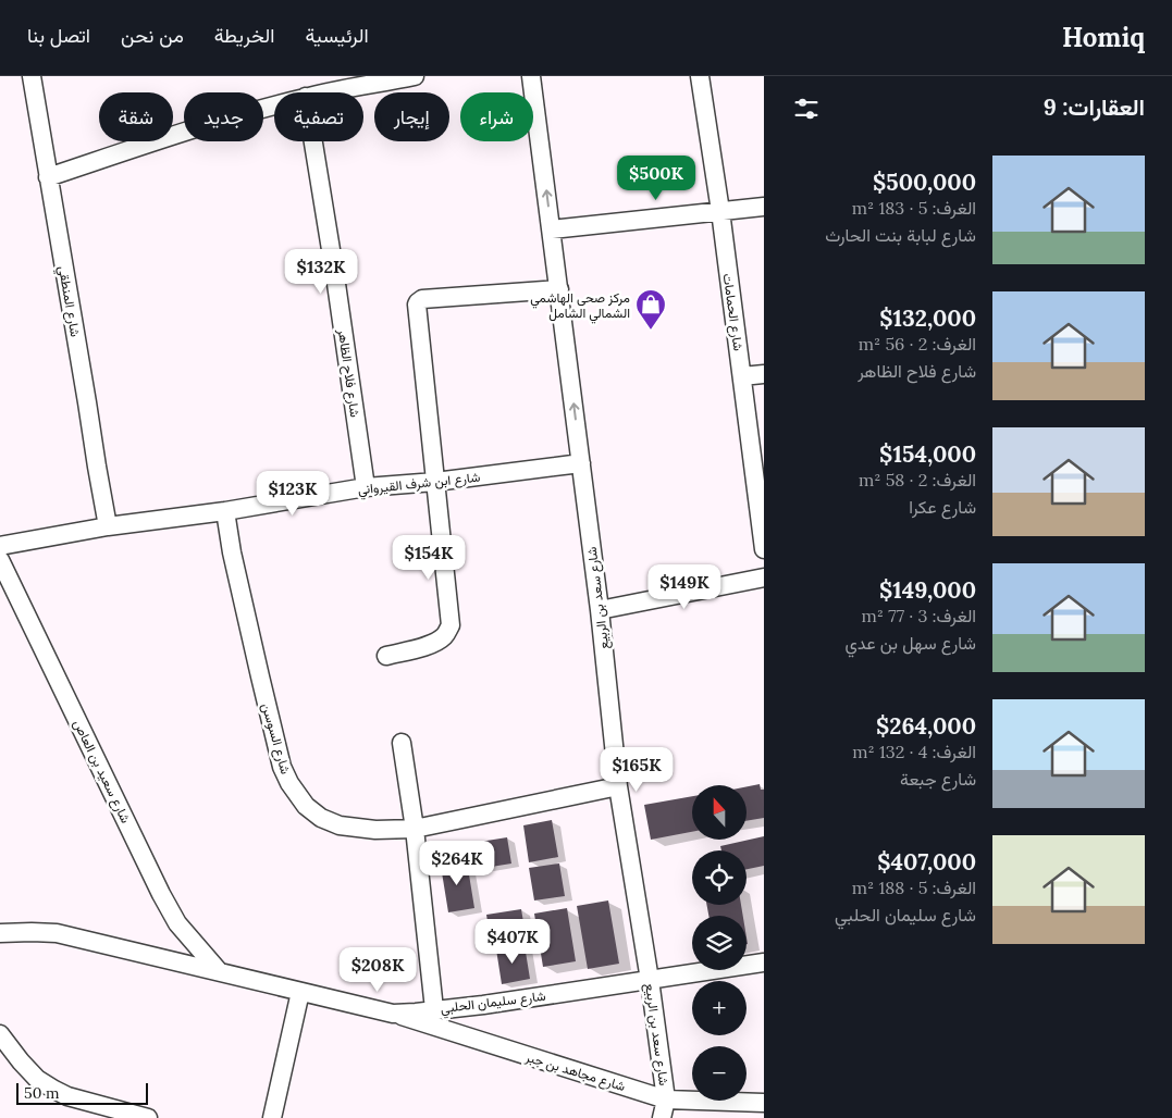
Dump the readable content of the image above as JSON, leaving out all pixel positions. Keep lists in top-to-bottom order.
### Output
{
  "streets": {
    "street": [
      "شارع المنطقي",
      "شارع الحمامات",
      "شارع فلاح الظاهر",
      "شارع ابن شرف القيرواني",
      "شارع سعد بن الربيع",
      "شارع السوسن",
      "شارع سعيد بن العاص",
      "شارع سليمان الحلبي",
      "شارع مجاهد بن جبر"
    ]
  },
  "crossings": [
    ["شارع المنطقي", "شارع ابن شرف القيرواني"],
    ["شارع فلاح الظاهر", "شارع ابن شرف القيرواني"],
    ["شارع ابن شرف القيرواني", "شارع سعد بن الربيع"],
    ["شارع ابن شرف القيرواني", "شارع السوسن"],
    ["شارع سعد بن الربيع", "شارع السوسن"],
    ["شارع سعد بن الربيع", "شارع سليمان الحلبي"],
    ["شارع سعد بن الربيع", "شارع مجاهد بن جبر"],
    ["شارع سعيد بن العاص", "شارع سليمان الحلبي"],
    ["شارع سليمان الحلبي", "شارع مجاهد بن جبر"]
  ],
  "places": {
    "shop": ["مركز صحي الهاشمي الشمالي الشامل"]
  },
  "scale_bar": "50 m",
  "north": "top",
  "page": {
    "header": "Homiq",
    "nav": [
      "الرئيسية",
      "الخريطة",
      "من نحن",
      "اتصل بنا"
    ],
    "heading": "العقارات: 9",
    "chip": [
      "شراء",
      "إيجار",
      "تصفية",
      "جديد",
      "شقة"
    ],
    "list": [
      {
        "name": "$500,000",
        "note": "الغرف: 5 · 183 m² · شارع لبابة بنت الحارث"
      },
      {
        "name": "$132,000",
        "note": "الغرف: 2 · 56 m² · شارع فلاح الظاهر"
      },
      {
        "name": "$154,000",
        "note": "الغرف: 2 · 58 m² · شارع عكرا"
      },
      {
        "name": "$149,000",
        "note": "الغرف: 3 · 77 m² · شارع سهل بن عدي"
      },
      {
        "name": "$264,000",
        "note": "الغرف: 4 · 132 m² · شارع جبعة"
      },
      {
        "name": "$407,000",
        "note": "الغرف: 5 · 188 m² · شارع سليمان الحلبي"
      }
    ],
    "price": [
      "$500K",
      "$132K",
      "$123K",
      "$154K",
      "$149K",
      "$165K",
      "$264K",
      "$407K",
      "$208K"
    ],
    "map_buttons": ["+", "−"],
    "scale": "50 m"
  }
}
